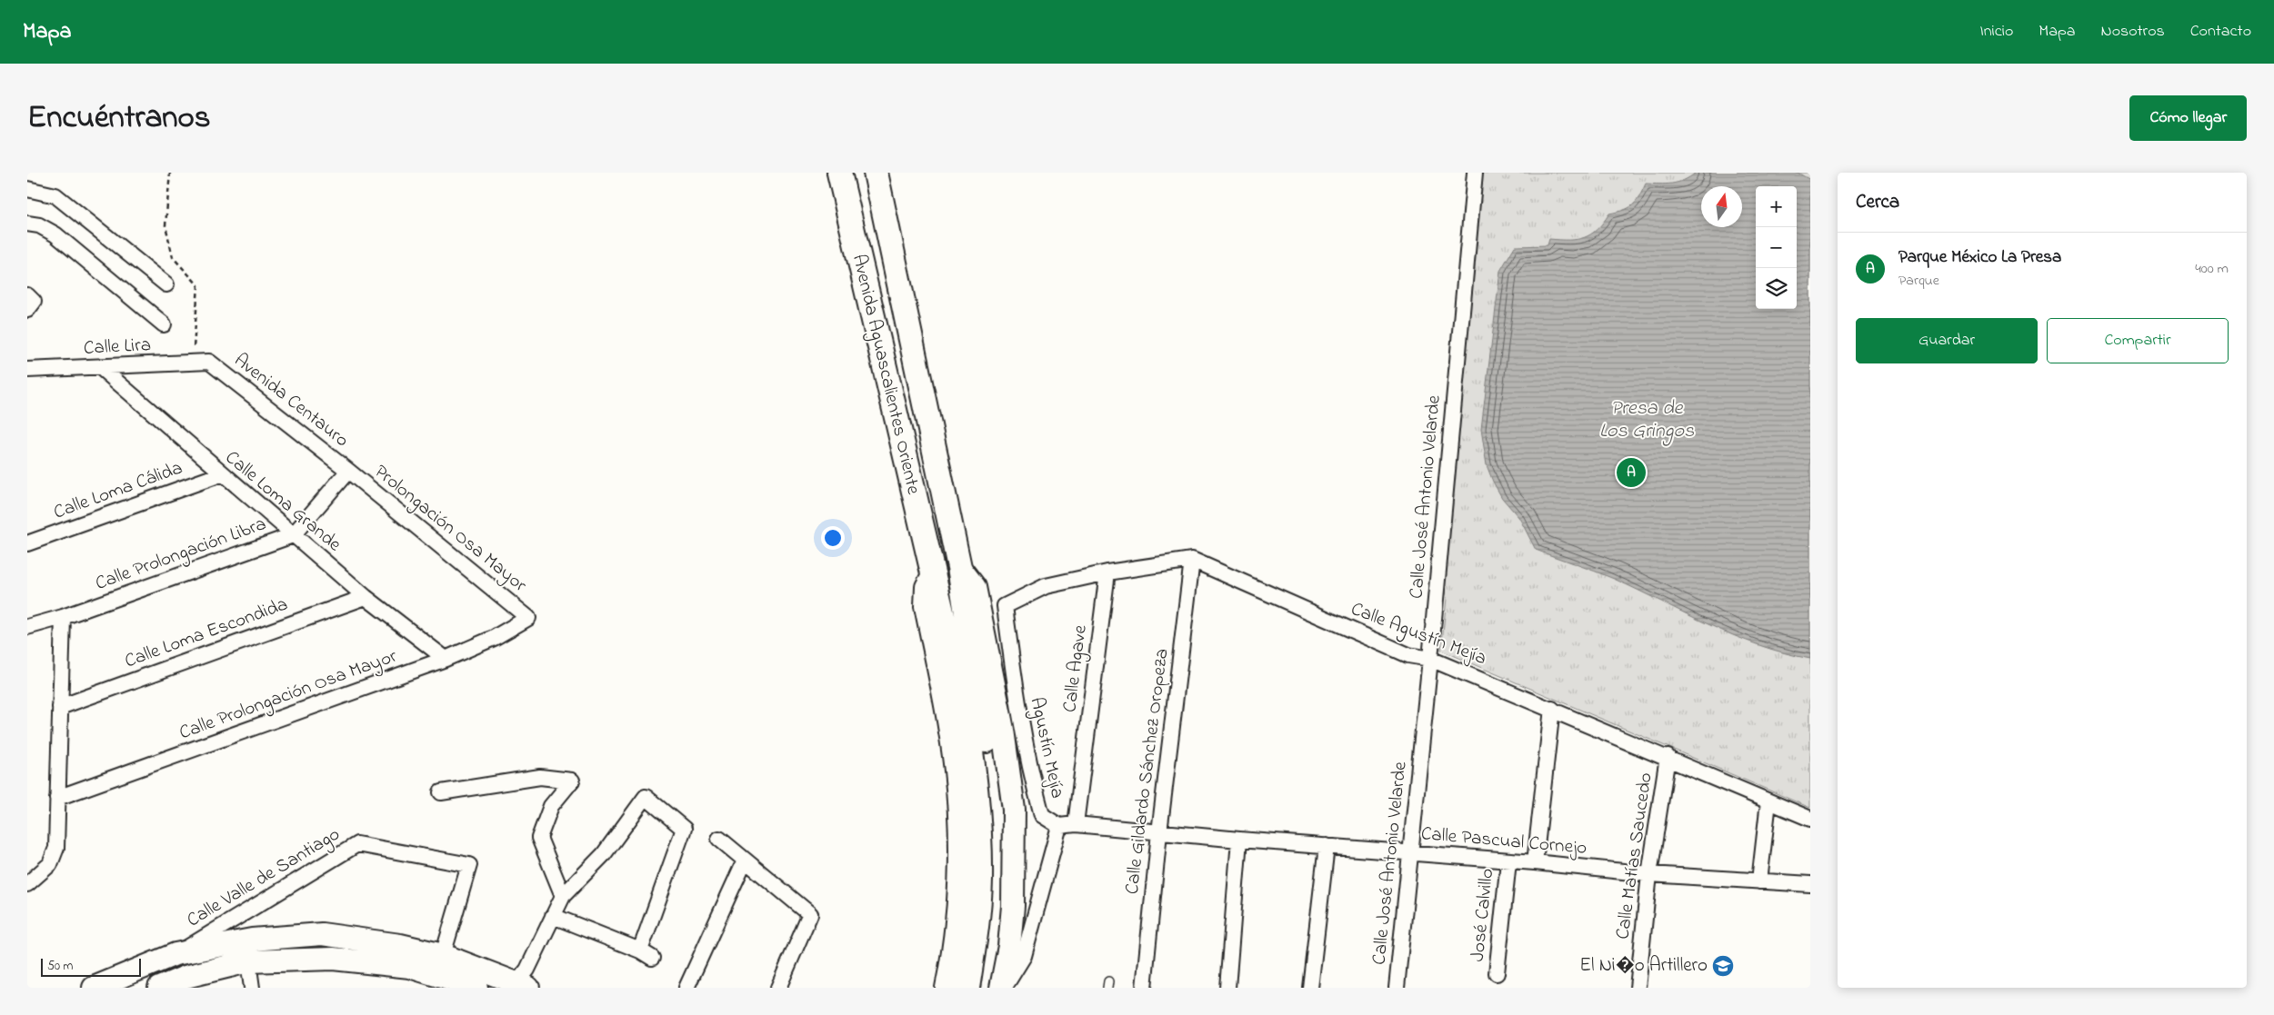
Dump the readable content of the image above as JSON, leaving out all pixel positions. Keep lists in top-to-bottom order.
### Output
{
  "streets": {
    "main road": ["Avenida Aguascalientes Oriente"],
    "street": [
      "Calle Lira",
      "Avenida Centauro",
      "Calle Loma Cálida",
      "Calle José Antonio Velarde",
      "Calle Loma Grande",
      "Prolongación Osa Mayor",
      "Calle Prolongación Libra",
      "Calle Loma Escondida",
      "Calle Agustín Mejía",
      "Calle Agave",
      "Calle Prolongación Osa Mayor",
      "Agustín Mejía",
      "Calle Gildardo Sánchez Oropeza",
      "Calle Pascual Cornejo",
      "Calle Matías Saucedo",
      "Calle Valle de Santiago",
      "José Calvillo"
    ]
  },
  "crossings": [
    ["Calle Lira", "Avenida Centauro"],
    ["Calle Lira", "Calle Loma Grande"],
    ["Avenida Aguascalientes Oriente", "Agustín Mejía"],
    ["Avenida Centauro", "Prolongación Osa Mayor"],
    ["Avenida Centauro", "Calle Prolongación Libra"],
    ["Calle Loma Cálida", "Calle Loma Grande"],
    ["Calle José Antonio Velarde", "Calle Agustín Mejía"],
    ["Calle José Antonio Velarde", "Calle Pascual Cornejo"],
    ["Calle Loma Grande", "Calle Prolongación Libra"],
    ["Calle Loma Grande", "Calle Loma Escondida"],
    ["Calle Loma Grande", "Calle Prolongación Osa Mayor"],
    ["Prolongación Osa Mayor", "Calle Prolongación Libra"],
    ["Prolongación Osa Mayor", "Calle Prolongación Osa Mayor"],
    ["Calle Agustín Mejía", "Calle Gildardo Sánchez Oropeza"],
    ["Calle Agustín Mejía", "Calle Matías Saucedo"],
    ["Calle Agave", "Agustín Mejía"],
    ["Calle Agave", "Calle Pascual Cornejo"],
    ["Agustín Mejía", "Calle Pascual Cornejo"],
    ["Calle Gildardo Sánchez Oropeza", "Calle Pascual Cornejo"],
    ["Calle Pascual Cornejo", "Calle Matías Saucedo"],
    ["Calle Pascual Cornejo", "José Calvillo"]
  ],
  "water": ["Presa de Los Gringos"],
  "places": {
    "school or university": ["El Ni�o Artillero"]
  },
  "scale_bar": "50 m",
  "north": "top",
  "page": {
    "header": "Mapa",
    "nav": [
      "Inicio",
      "Mapa",
      "Nosotros",
      "Contacto"
    ],
    "title": "Encuéntranos",
    "buttons": [
      "Cómo llegar",
      ["Guardar", "Compartir"]
    ],
    "heading": "Cerca",
    "map_buttons": ["+", "−"],
    "list": [
      {
        "mark": "A",
        "name": "Parque México La Presa",
        "note": "Parque",
        "value": "400 m"
      }
    ],
    "pins": "A",
    "scale": "50 m"
  }
}
